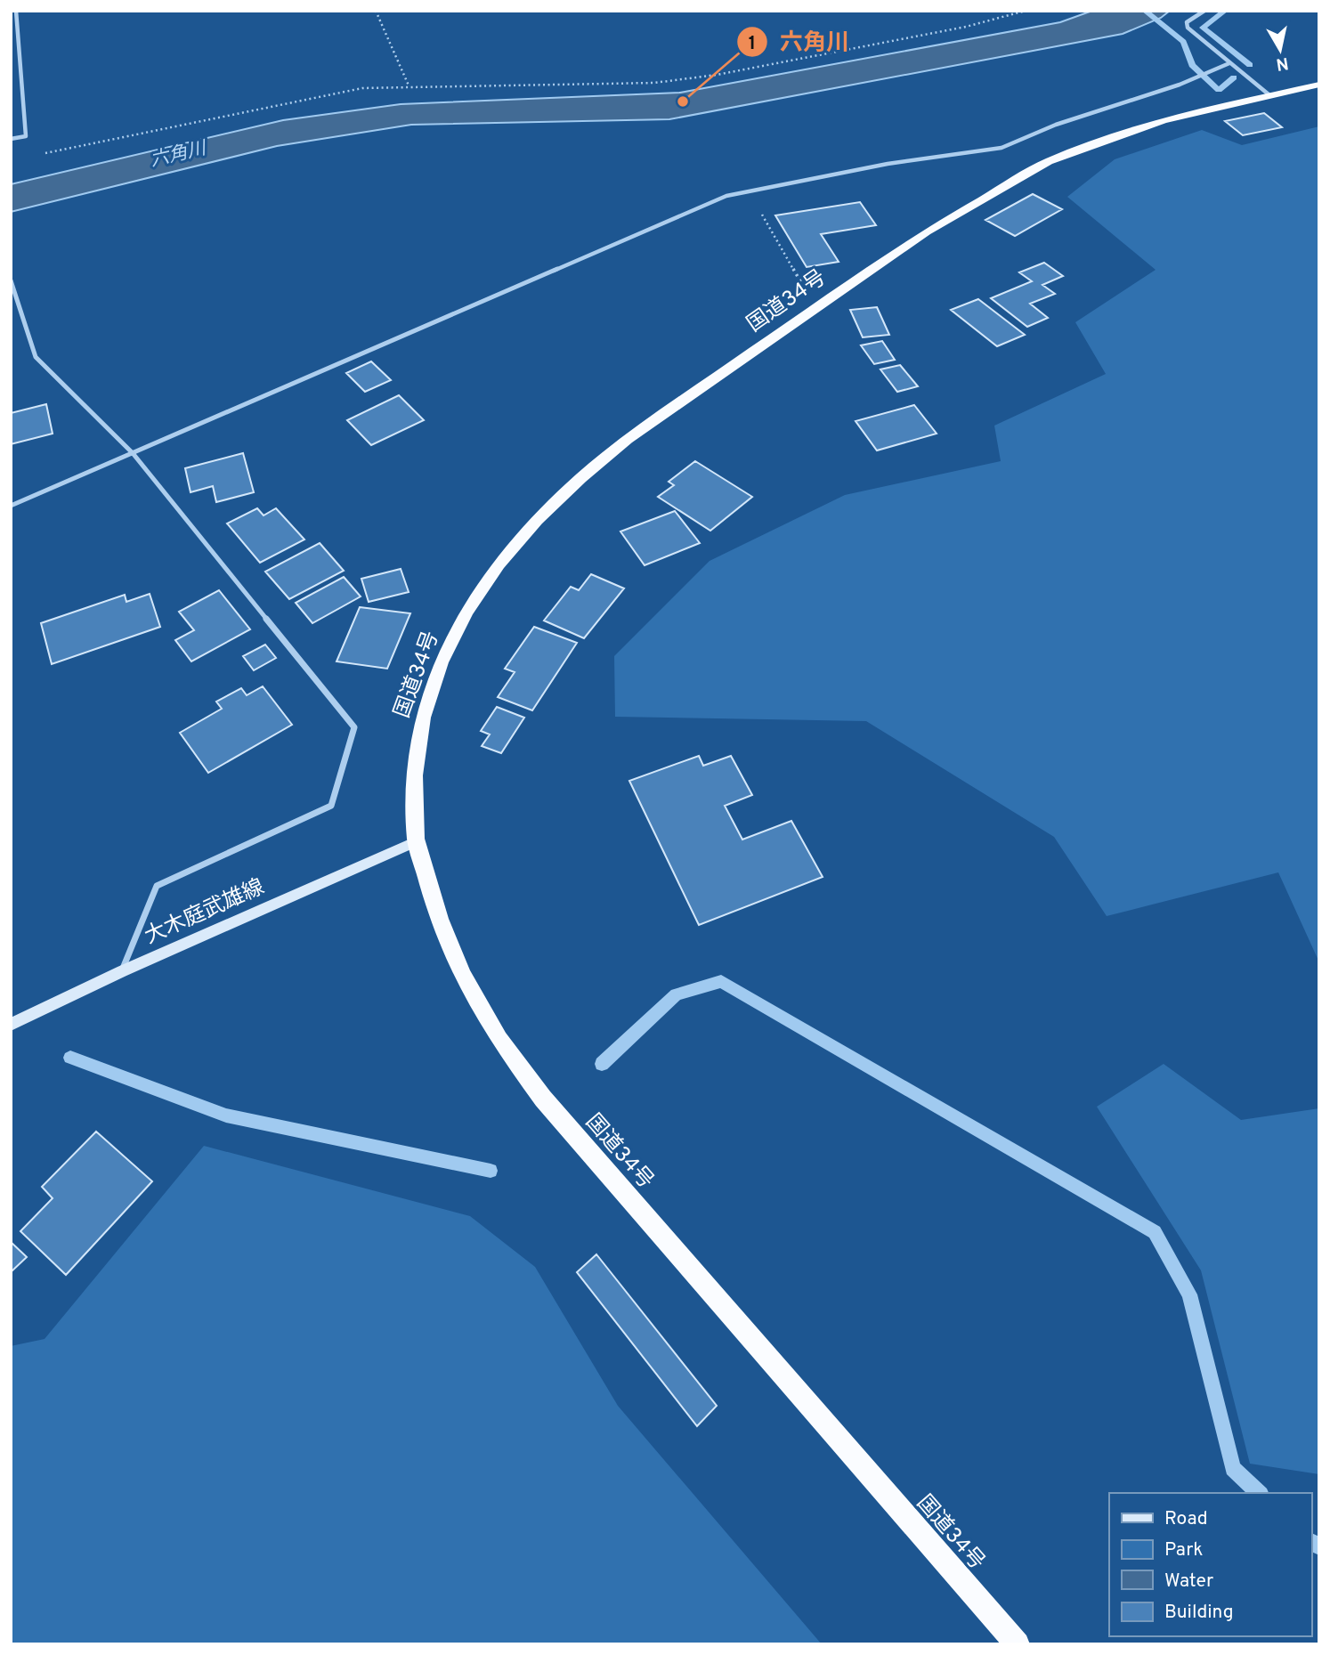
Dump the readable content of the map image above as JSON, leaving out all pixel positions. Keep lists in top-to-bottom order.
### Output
{
  "streets": {
    "highway": ["国道34号"],
    "main road": ["大木庭武雄線"]
  },
  "crossings": [
    ["国道34号", "大木庭武雄線"]
  ],
  "water": ["六角川"],
  "places": ["六角川"],
  "legend": [
    "Road",
    "Park",
    "Water",
    "Building"
  ],
  "north": "bottom"
}
